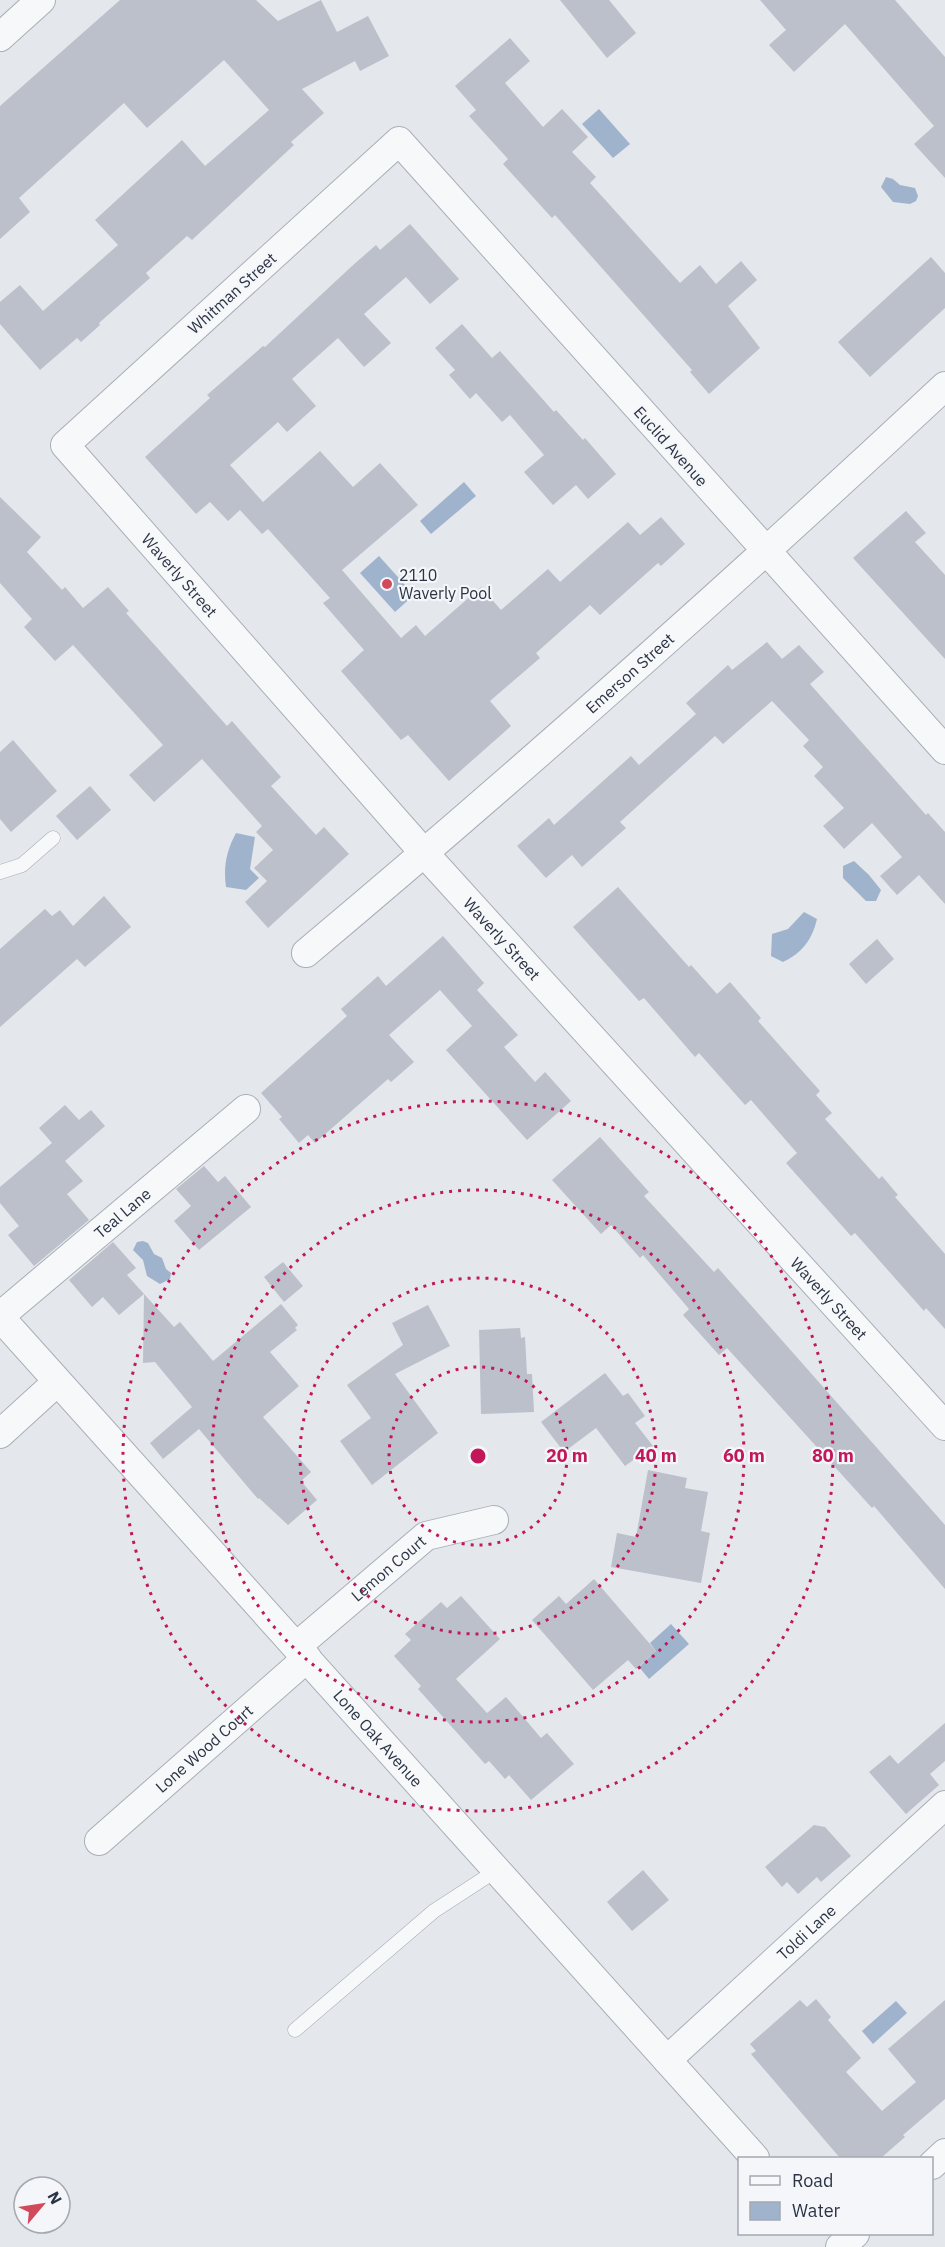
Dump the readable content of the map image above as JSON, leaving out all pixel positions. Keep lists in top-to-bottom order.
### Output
{
  "streets": {
    "street": [
      "Whitman Street",
      "Euclid Avenue",
      "Waverly Street",
      "Emerson Street",
      "Teal Lane",
      "Lemon Court",
      "Lone Oak Avenue",
      "Lone Wood Court",
      "Toldi Lane"
    ]
  },
  "crossings": [
    ["Whitman Street", "Euclid Avenue"],
    ["Whitman Street", "Waverly Street"],
    ["Euclid Avenue", "Emerson Street"],
    ["Waverly Street", "Emerson Street"],
    ["Teal Lane", "Lone Oak Avenue"],
    ["Lemon Court", "Lone Oak Avenue"],
    ["Lemon Court", "Lone Wood Court"],
    ["Lone Oak Avenue", "Lone Wood Court"],
    ["Lone Oak Avenue", "Toldi Lane"]
  ],
  "places": ["2110 Waverly Pool"],
  "legend": ["Road", "Water"],
  "north": "top right",
  "rings": [
    "20 m",
    "40 m",
    "60 m",
    "80 m"
  ]
}
